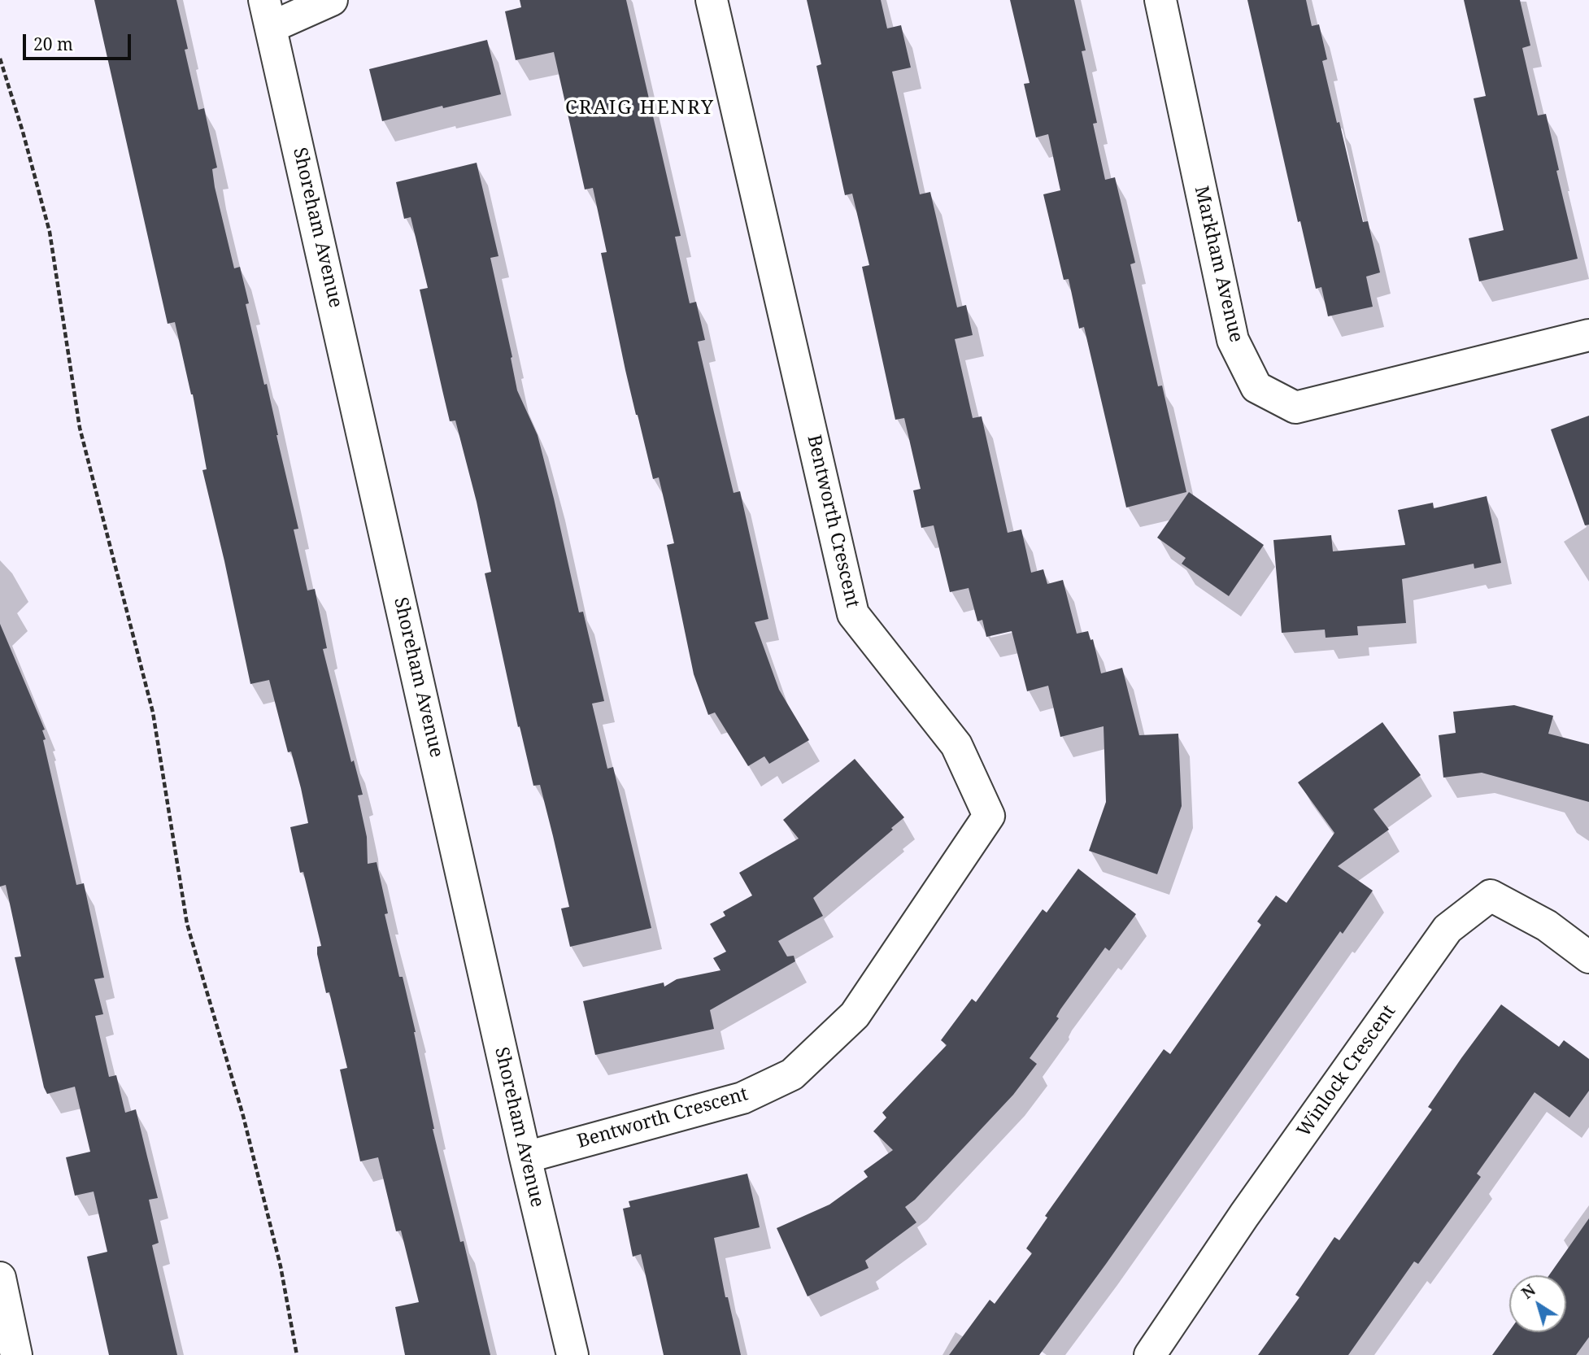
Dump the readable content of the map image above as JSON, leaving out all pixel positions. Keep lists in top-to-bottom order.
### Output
{
  "streets": {
    "street": [
      "Shoreham Avenue",
      "Markham Avenue",
      "Bentworth Crescent",
      "Winlock Crescent"
    ]
  },
  "crossings": [
    ["Shoreham Avenue", "Bentworth Crescent"]
  ],
  "districts": ["CRAIG HENRY"],
  "scale_bar": "20 m",
  "north": "top left"
}
